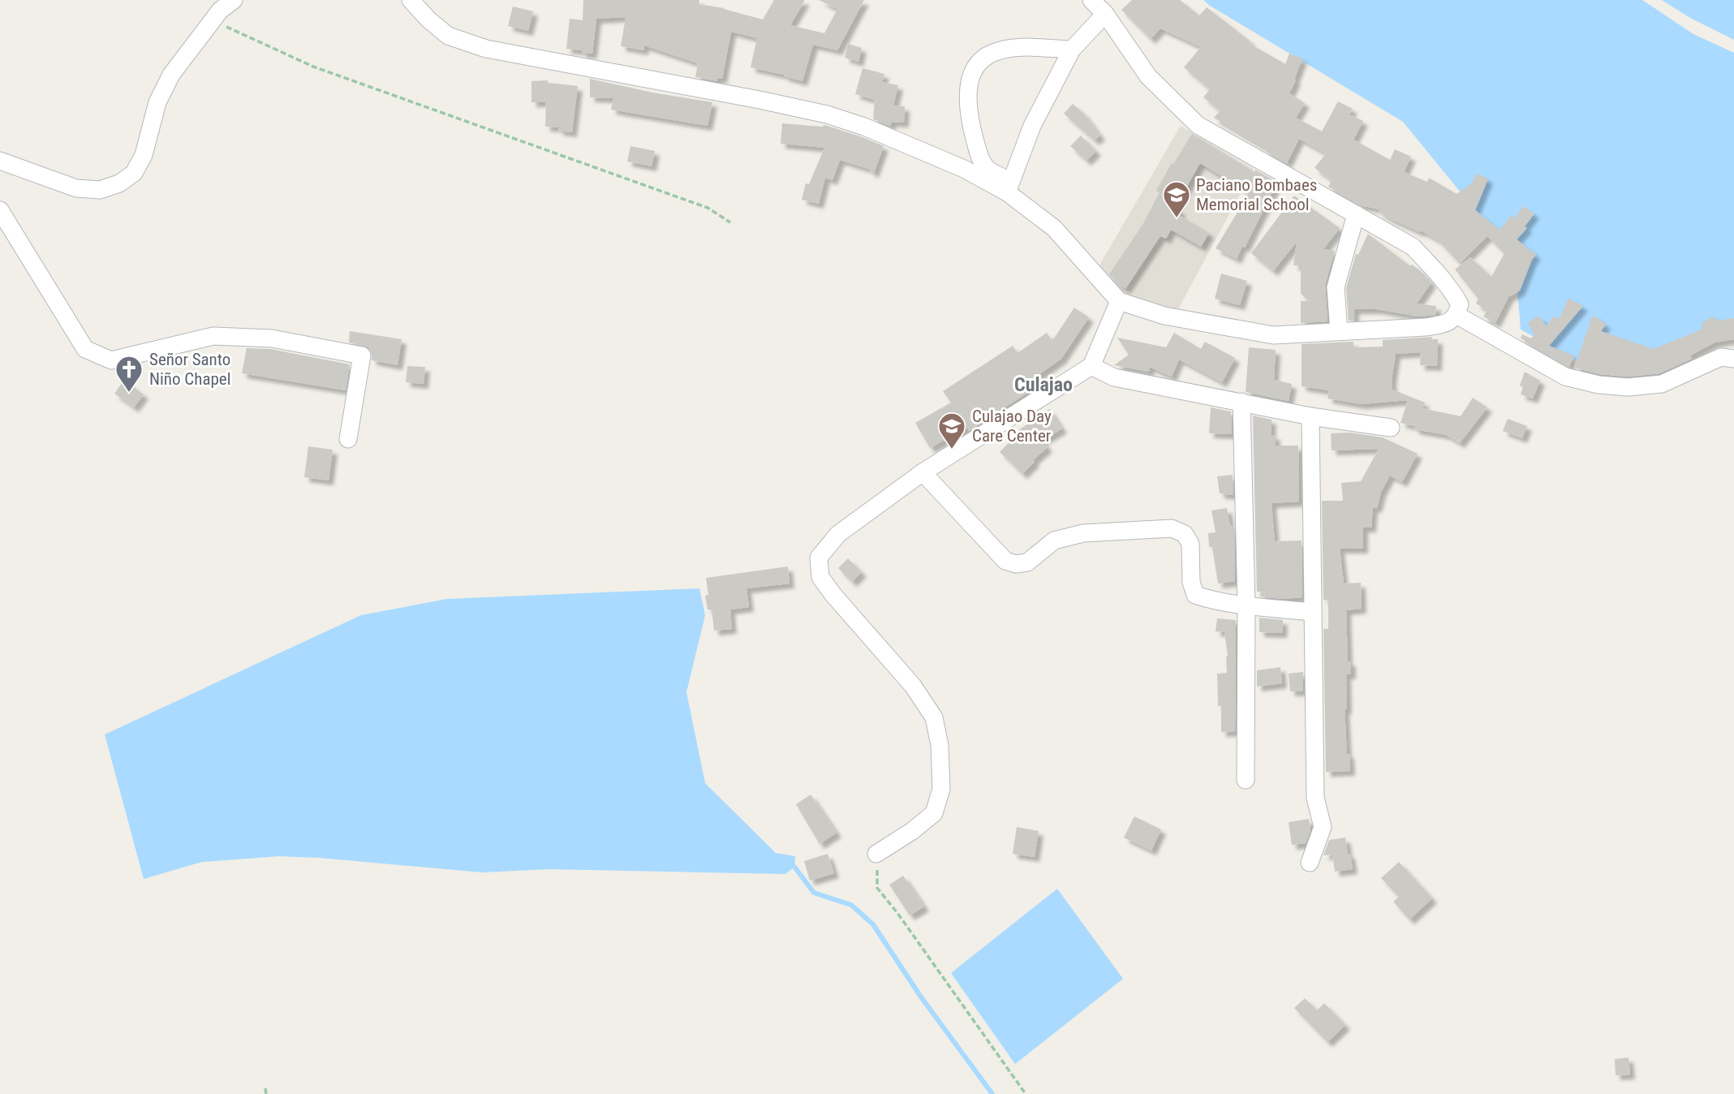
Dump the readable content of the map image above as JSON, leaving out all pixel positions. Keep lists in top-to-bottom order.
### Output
{
  "districts": ["Culajao"],
  "places": {
    "school or university": ["Paciano Bombaes Memorial School", "Culajao Day Care Center"],
    "church": ["Señor Santo Niño Chapel"]
  }
}
